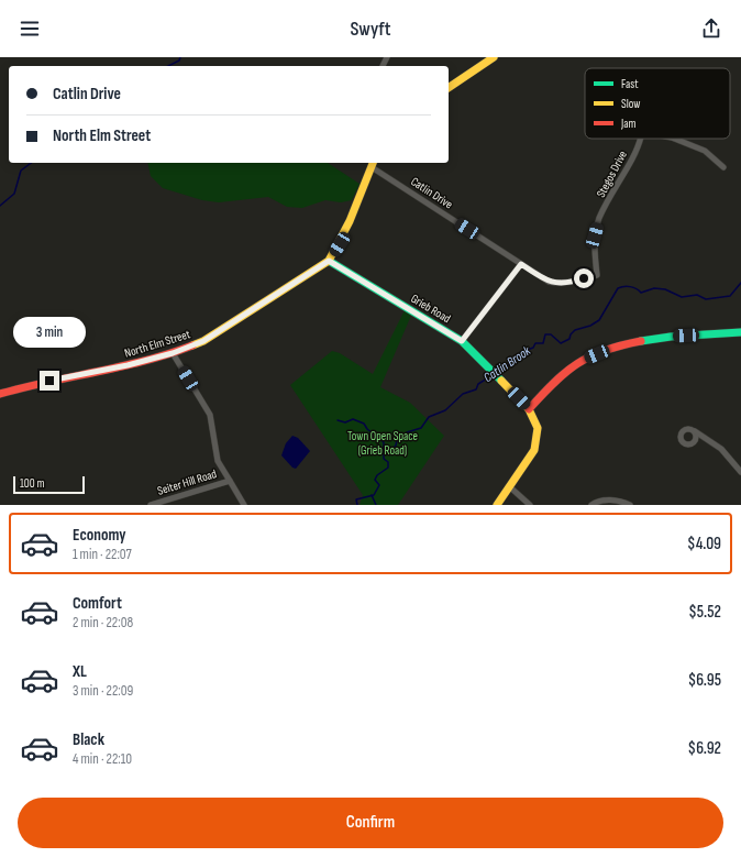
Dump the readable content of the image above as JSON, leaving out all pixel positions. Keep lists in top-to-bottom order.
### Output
{
  "streets": {
    "main road": ["Grieb Road", "North Elm Street"],
    "street": ["Stegos Drive", "Catlin Drive", "Seiter Hill Road"]
  },
  "crossings": [
    ["Stegos Drive", "Catlin Drive"],
    ["Grieb Road", "North Elm Street"],
    ["North Elm Street", "Seiter Hill Road"]
  ],
  "water": ["Catlin Brook"],
  "parks": ["Town Open Space (Grieb Road)"],
  "legend": ["Fast", "Slow", "Jam"],
  "scale_bar": "100 m",
  "page": {
    "header": "Swyft",
    "banner": ["Catlin Drive", "North Elm Street"],
    "bubble": "3 min",
    "scale": "100 m",
    "list": [
      {
        "name": "Economy",
        "note": "1 min · 22:07",
        "value": "$4.09"
      },
      {
        "name": "Comfort",
        "note": "2 min · 22:08",
        "value": "$5.52"
      },
      {
        "name": "XL",
        "note": "3 min · 22:09",
        "value": "$6.95"
      },
      {
        "name": "Black",
        "note": "4 min · 22:10",
        "value": "$6.92"
      }
    ],
    "buttons": "Confirm"
  }
}
